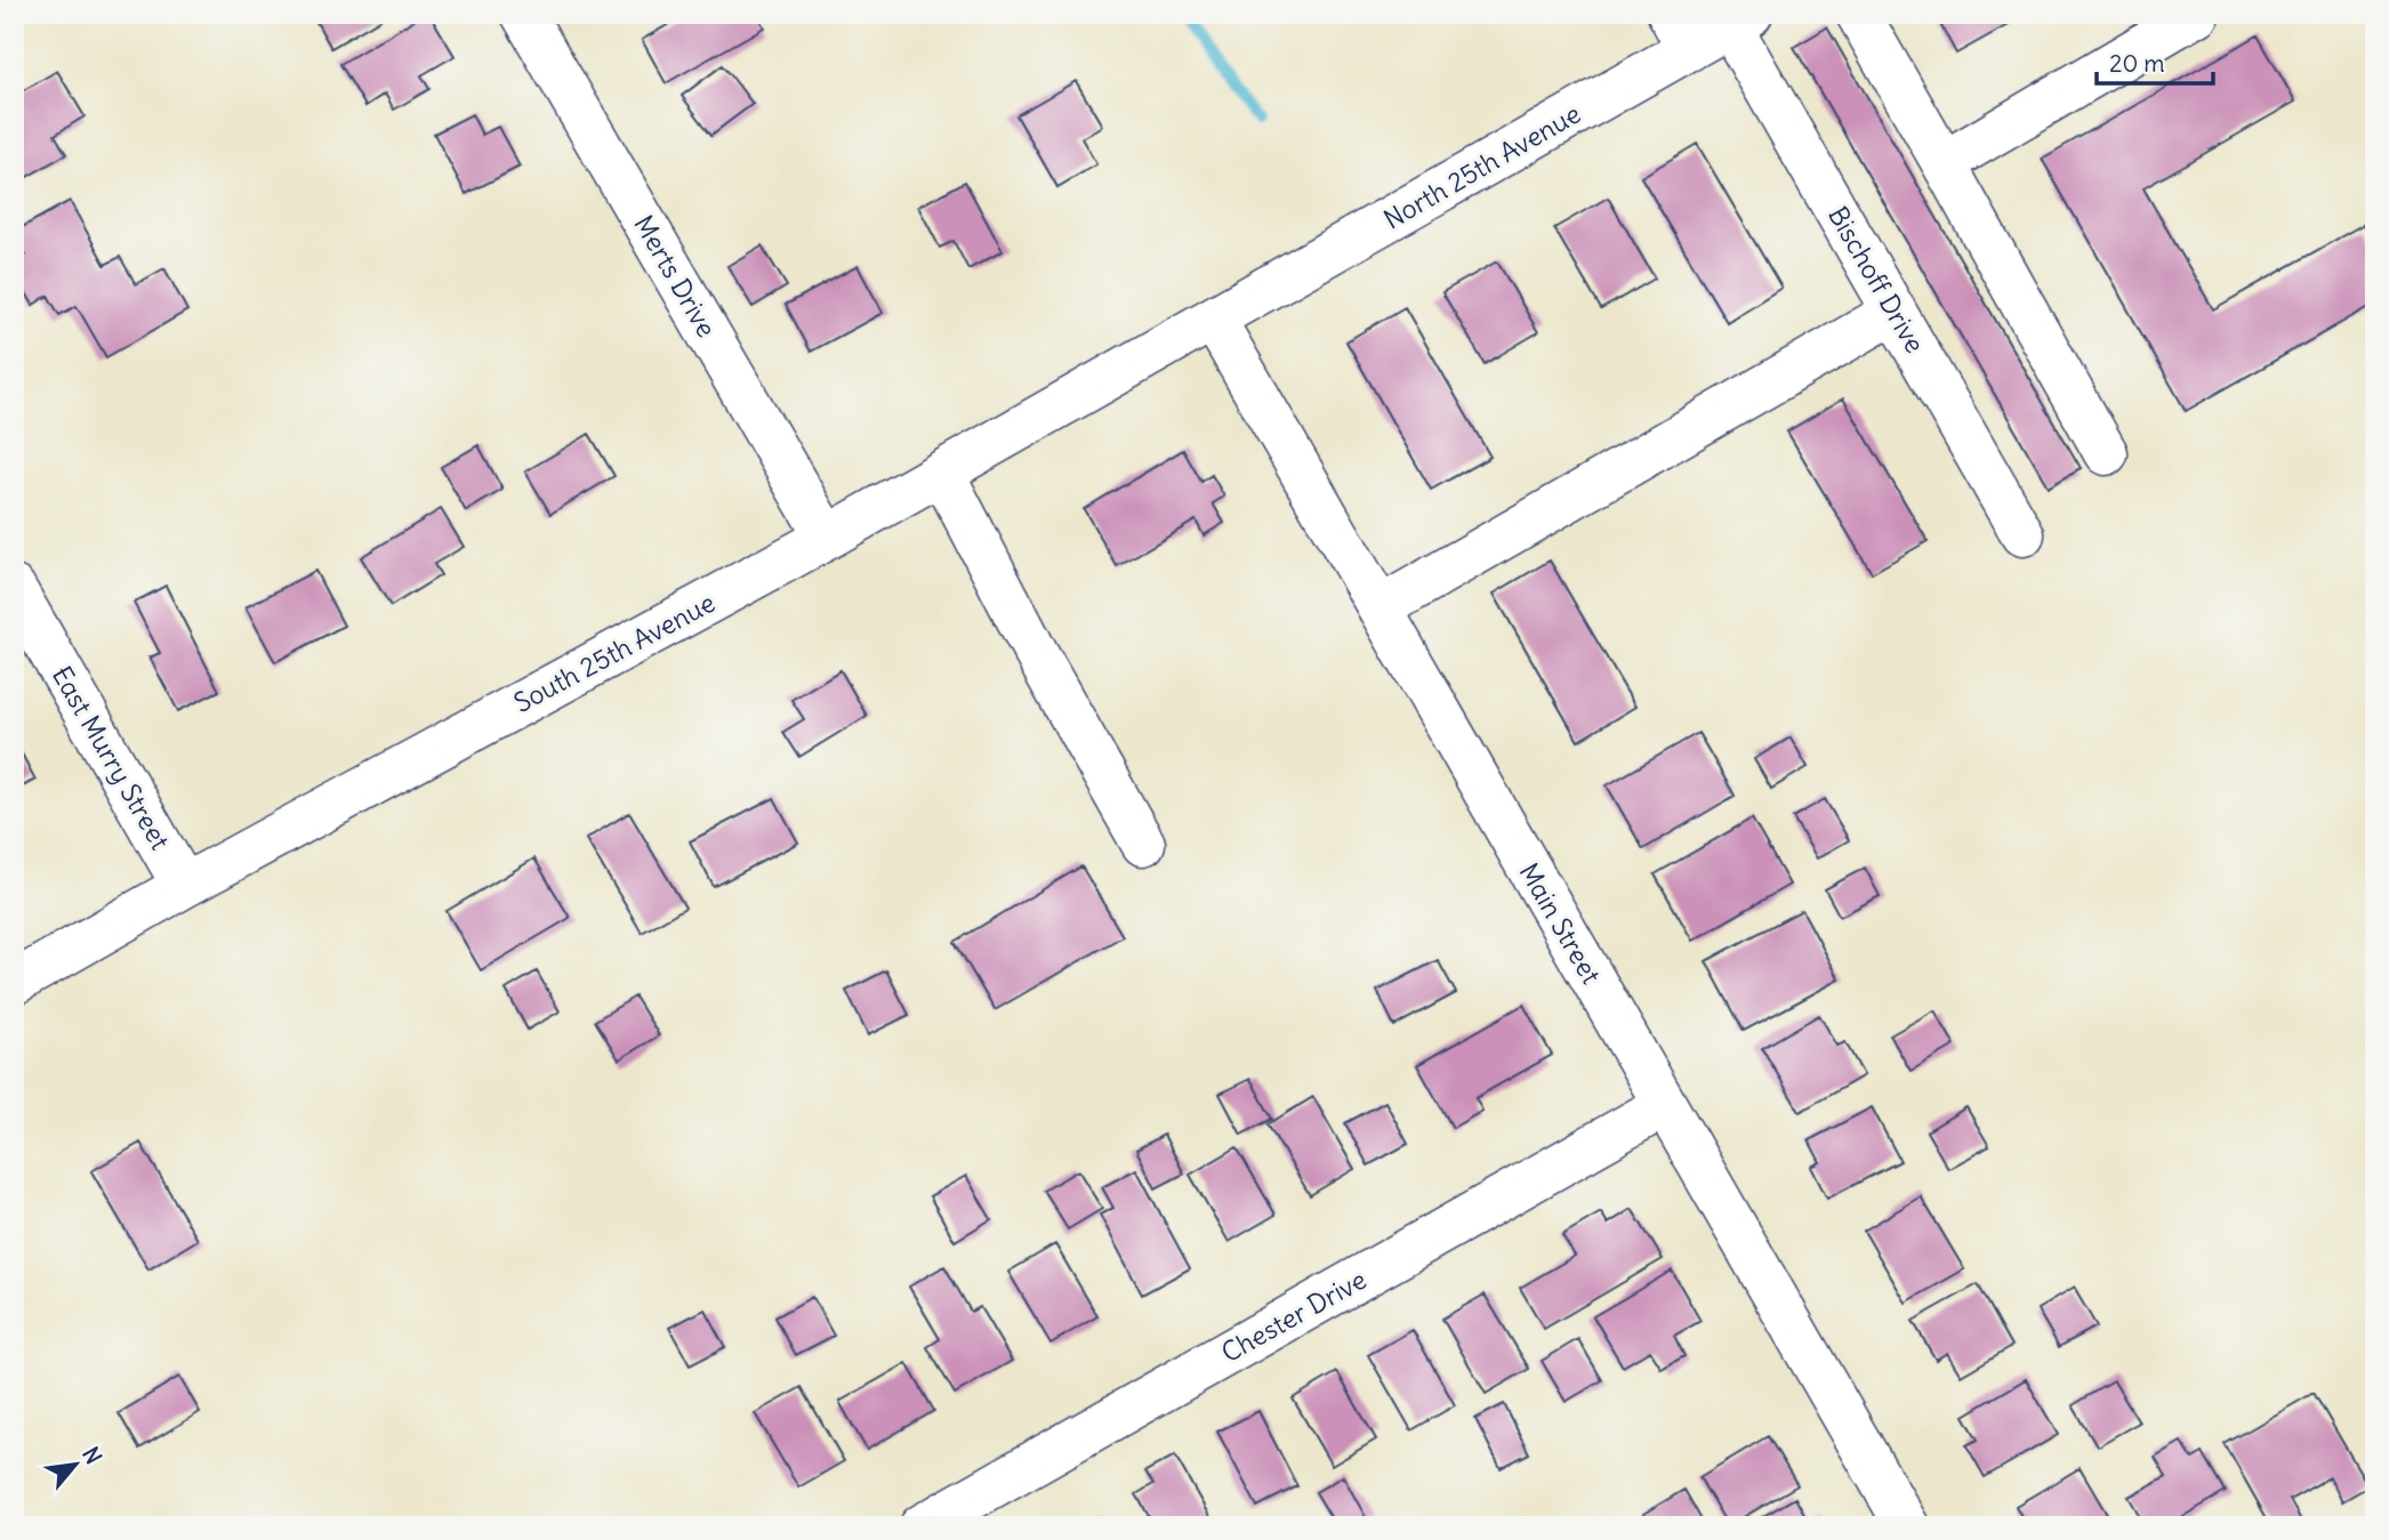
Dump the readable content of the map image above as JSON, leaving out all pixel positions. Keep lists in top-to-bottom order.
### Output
{
  "streets": {
    "street": [
      "North 25th Avenue",
      "Merts Drive",
      "Bischoff Drive",
      "South 25th Avenue",
      "East Murry Street",
      "Main Street",
      "Chester Drive"
    ]
  },
  "crossings": [
    ["North 25th Avenue", "Bischoff Drive"],
    ["North 25th Avenue", "South 25th Avenue"],
    ["North 25th Avenue", "Main Street"],
    ["Merts Drive", "South 25th Avenue"],
    ["South 25th Avenue", "East Murry Street"],
    ["South 25th Avenue", "Main Street"],
    ["Main Street", "Chester Drive"]
  ],
  "scale_bar": "20 m",
  "north": "top right"
}
